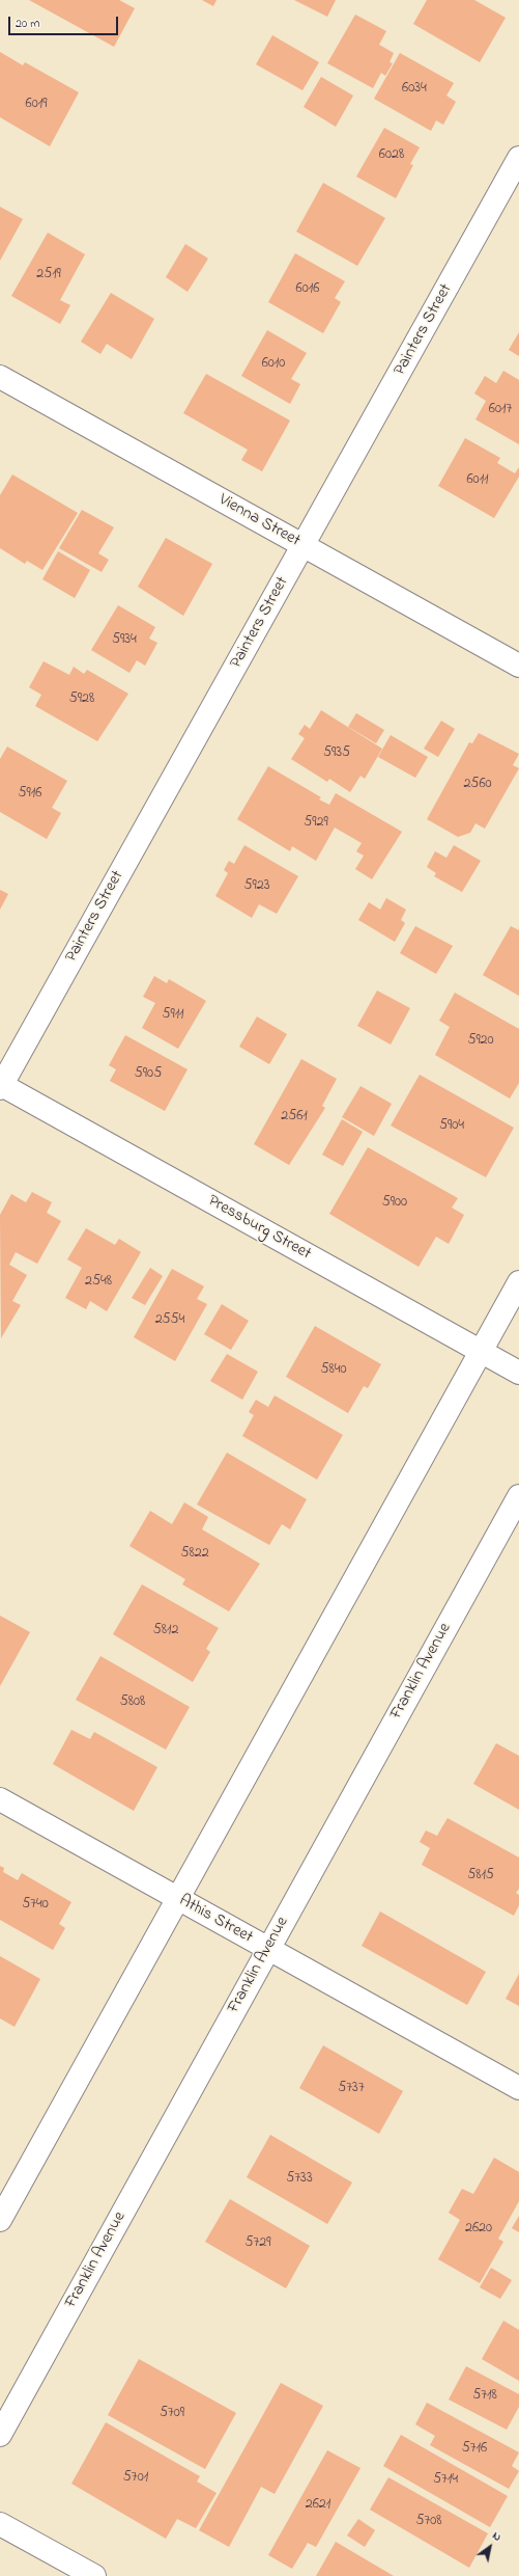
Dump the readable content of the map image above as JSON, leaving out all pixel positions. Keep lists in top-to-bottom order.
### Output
{
  "streets": {
    "street": [
      "Painters Street",
      "Vienna Street",
      "Pressburg Street",
      "Franklin Avenue",
      "Athis Street"
    ]
  },
  "crossings": [
    ["Painters Street", "Vienna Street"],
    ["Painters Street", "Pressburg Street"],
    ["Franklin Avenue", "Athis Street"]
  ],
  "house_numbers": [
    "6034",
    "6019",
    "6028",
    "2519",
    "6016",
    "6010",
    "6017",
    "6011",
    "5934",
    "5928",
    "5935",
    "2560",
    "5916",
    "5929",
    "5923",
    "5911",
    "5920",
    "5905",
    "2561",
    "5904",
    "5900",
    "2548",
    "2554",
    "5840",
    "5822",
    "5812",
    "5808",
    "5815",
    "5740",
    "5737",
    "5733",
    "2620",
    "5729",
    "5718",
    "5709",
    "5716",
    "5701",
    "5714",
    "2621",
    "5708"
  ],
  "scale_bar": "20 m",
  "north": "top right"
}
